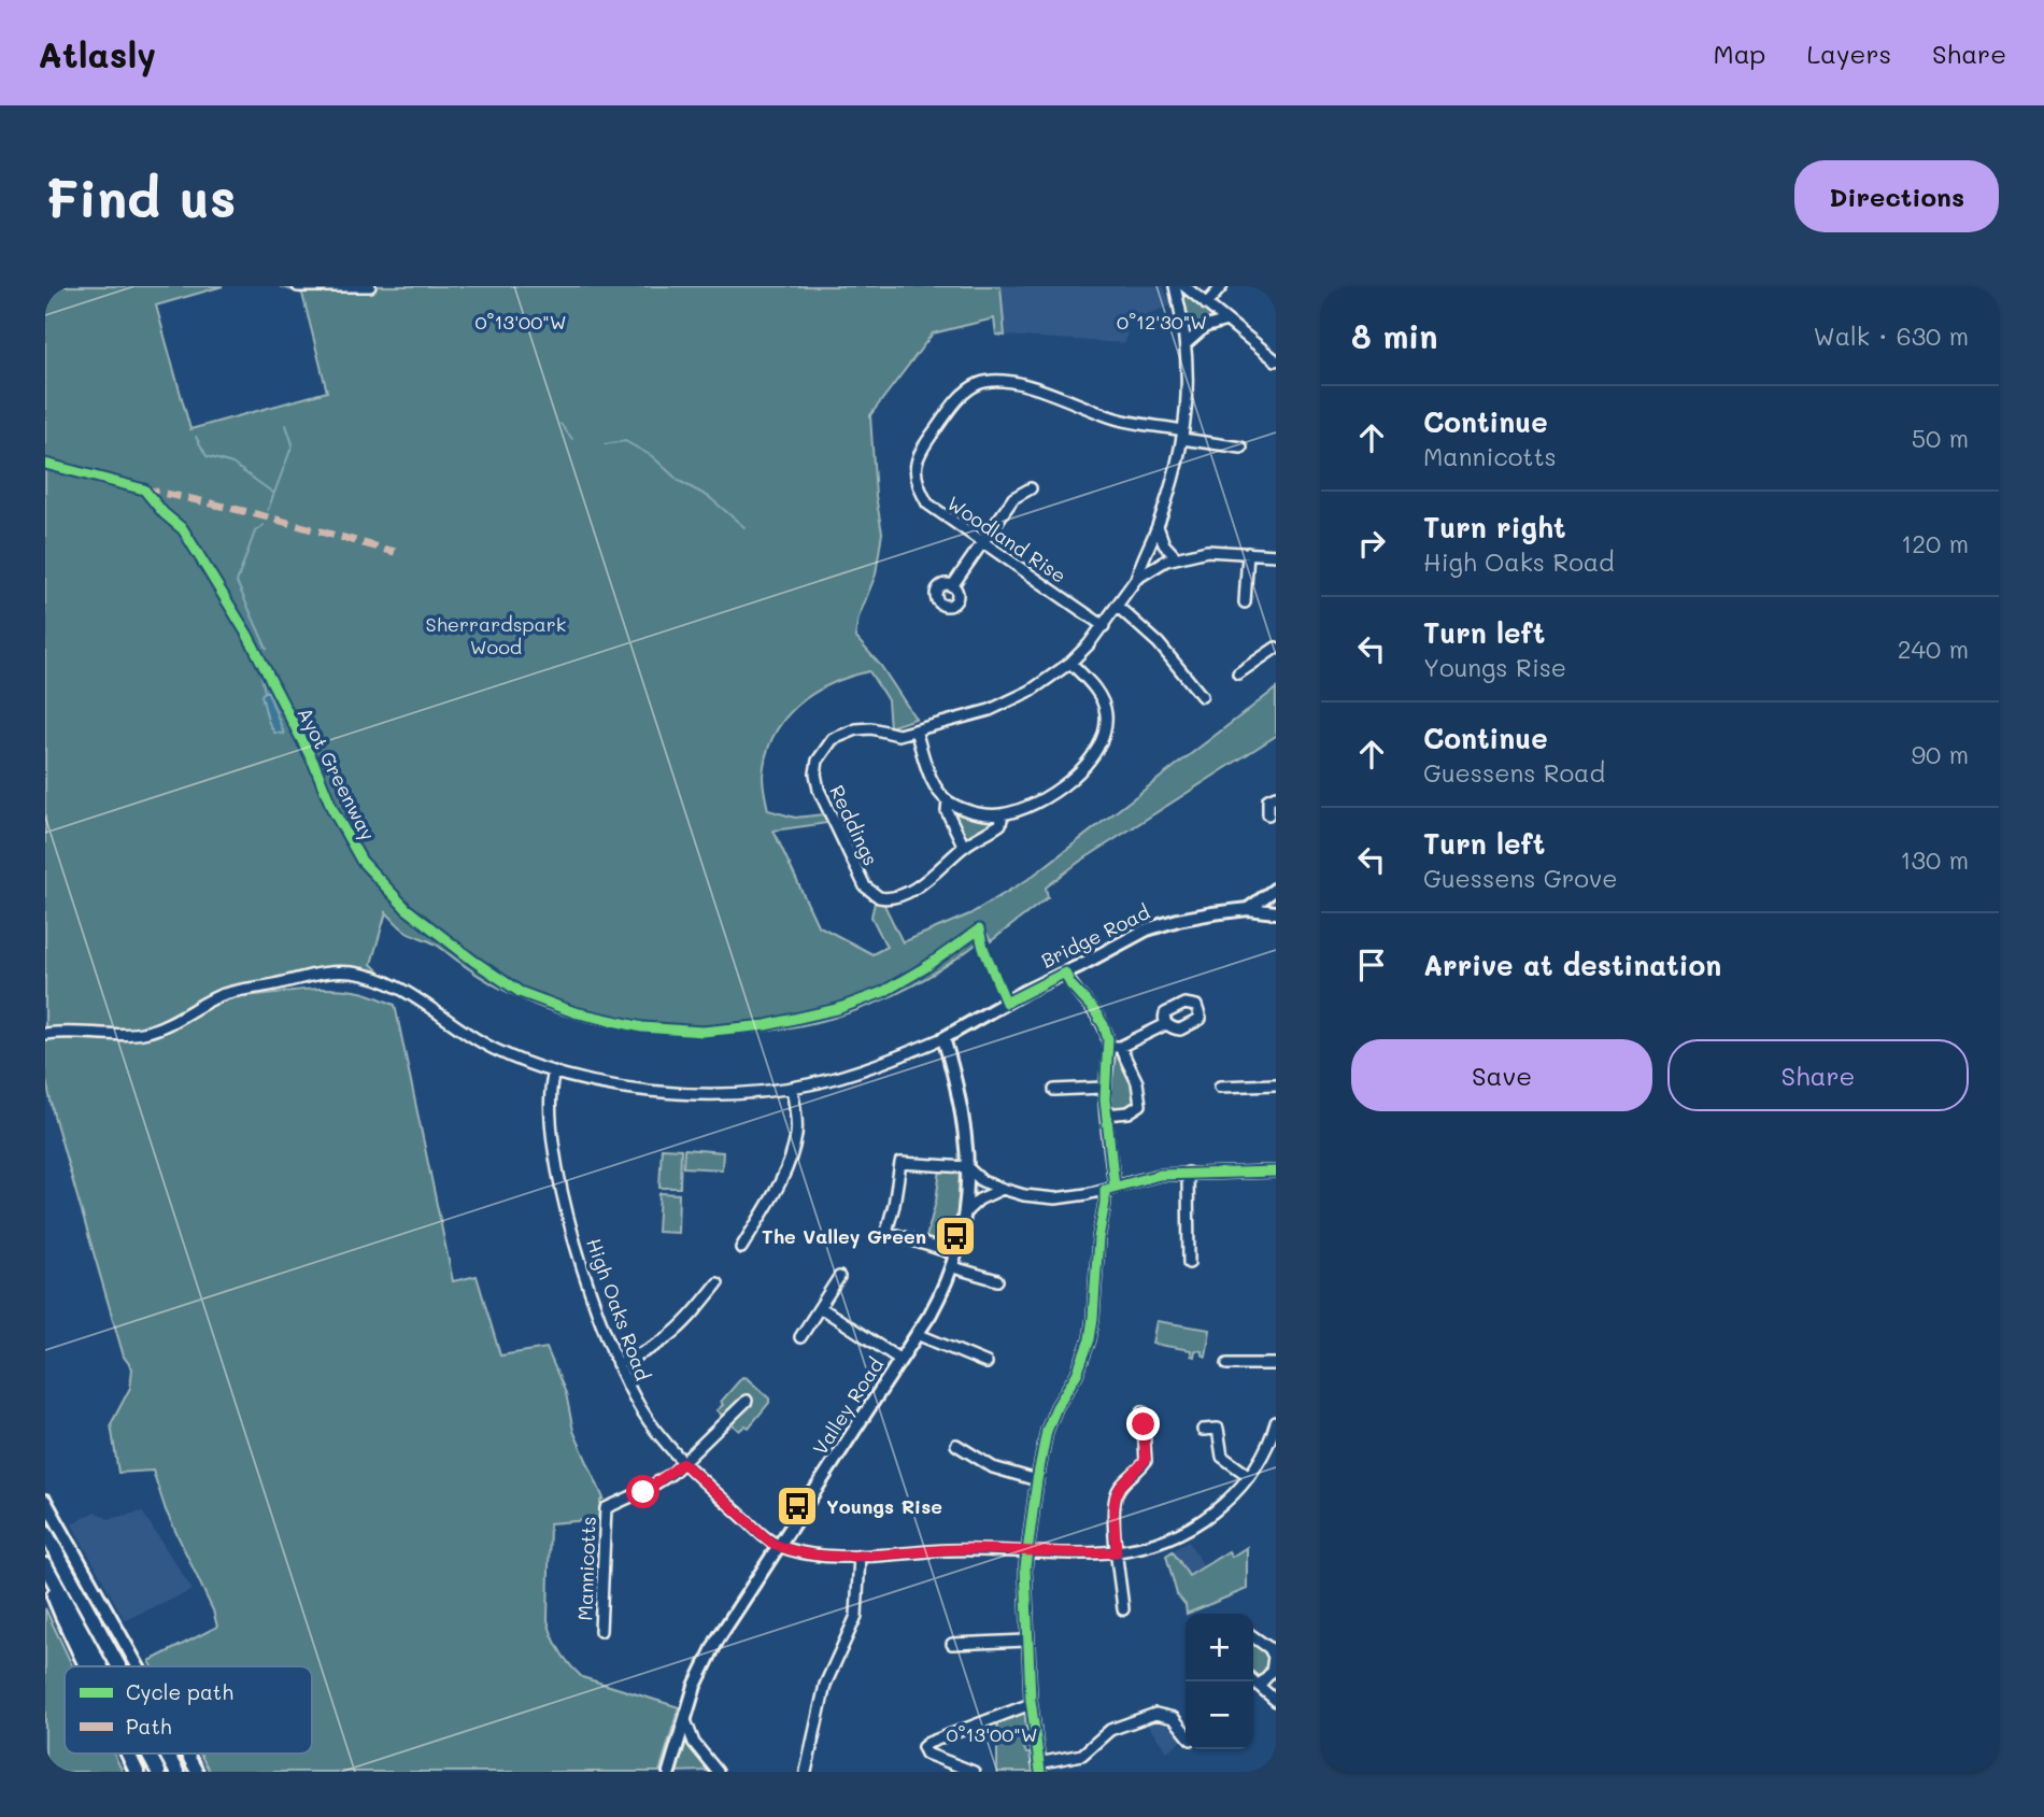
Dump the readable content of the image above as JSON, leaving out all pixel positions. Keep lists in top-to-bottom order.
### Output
{
  "streets": {
    "main road": ["Bridge Road", "Valley Road"],
    "street": [
      "Woodland Rise",
      "Reddings",
      "High Oaks Road",
      "Mannicotts"
    ],
    "cycle path": ["Ayot Greenway"]
  },
  "crossings": [
    ["Bridge Road", "Valley Road"],
    ["High Oaks Road", "Valley Road"],
    ["High Oaks Road", "Mannicotts"]
  ],
  "parks": ["Sherrardspark Wood"],
  "places": {
    "bus stop": ["The Valley Green", "Youngs Rise"]
  },
  "legend": ["Cycle path", "Path"],
  "page": {
    "header": "Atlasly",
    "nav": ["Map", "Layers", "Share"],
    "buttons": [
      "Directions",
      ["Save", "Share"]
    ],
    "title": "Find us",
    "heading": ["8 min", "Walk · 630 m"],
    "list": [
      ["Continue", "Mannicotts", "50 m"],
      ["Turn right", "High Oaks Road", "120 m"],
      ["Turn left", "Youngs Rise", "240 m"],
      ["Continue", "Guessens Road", "90 m"],
      ["Turn left", "Guessens Grove", "130 m"],
      "Arrive at destination"
    ],
    "map_buttons": ["+", "−"]
  },
  "coordinates": ["0°13'00\"W", "0°12'30\"W"]
}
